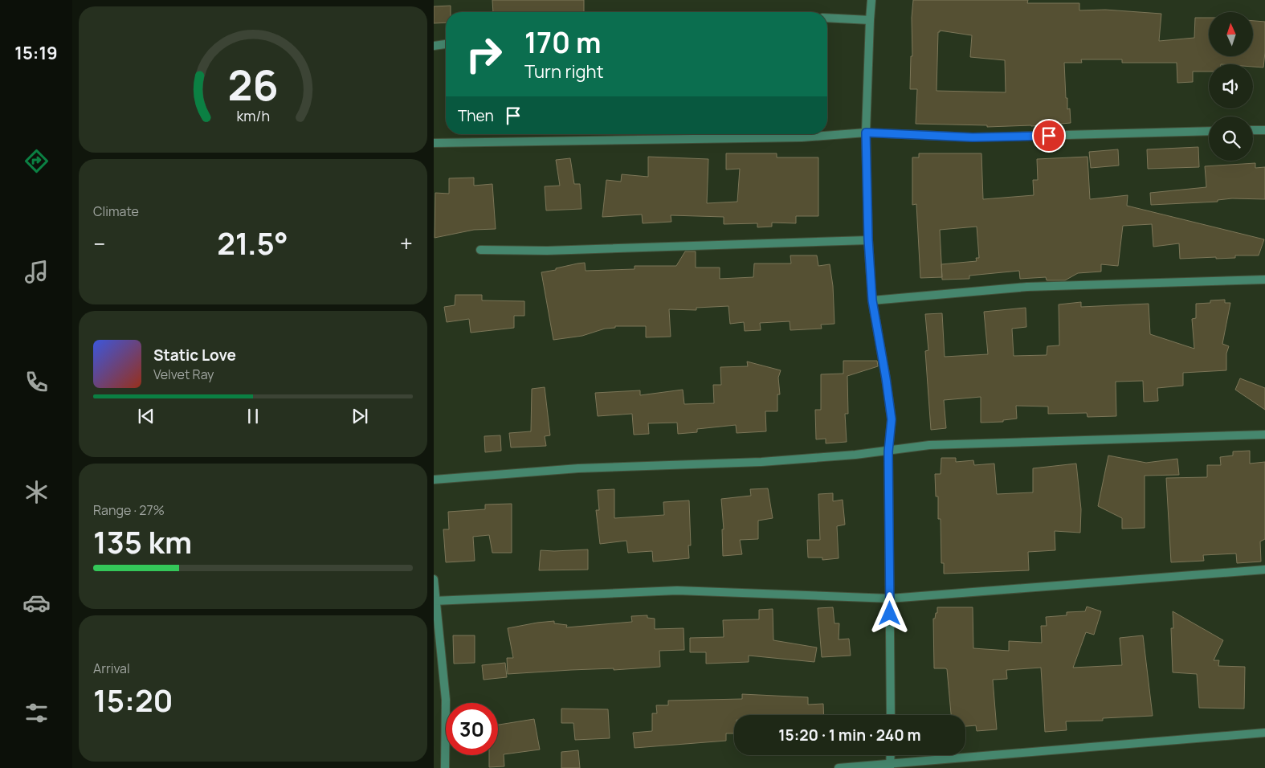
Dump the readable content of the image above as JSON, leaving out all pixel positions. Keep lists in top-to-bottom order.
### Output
{
  "north": "top",
  "page": {
    "tabs": "15:19",
    "turn": ["170 m", "Turn right"],
    "then": "Then",
    "tile": [
      "Climate",
      ["Range · 27%", "135 km"],
      ["Arrival", "15:20"]
    ],
    "heat": ["−", "21.5°", "+"],
    "song": ["Static Love", "Velvet Ray"],
    "limit": "30",
    "trip": "15:20 · 1 min · 240 m",
    "gauge": ["26", "km/h"]
  }
}
